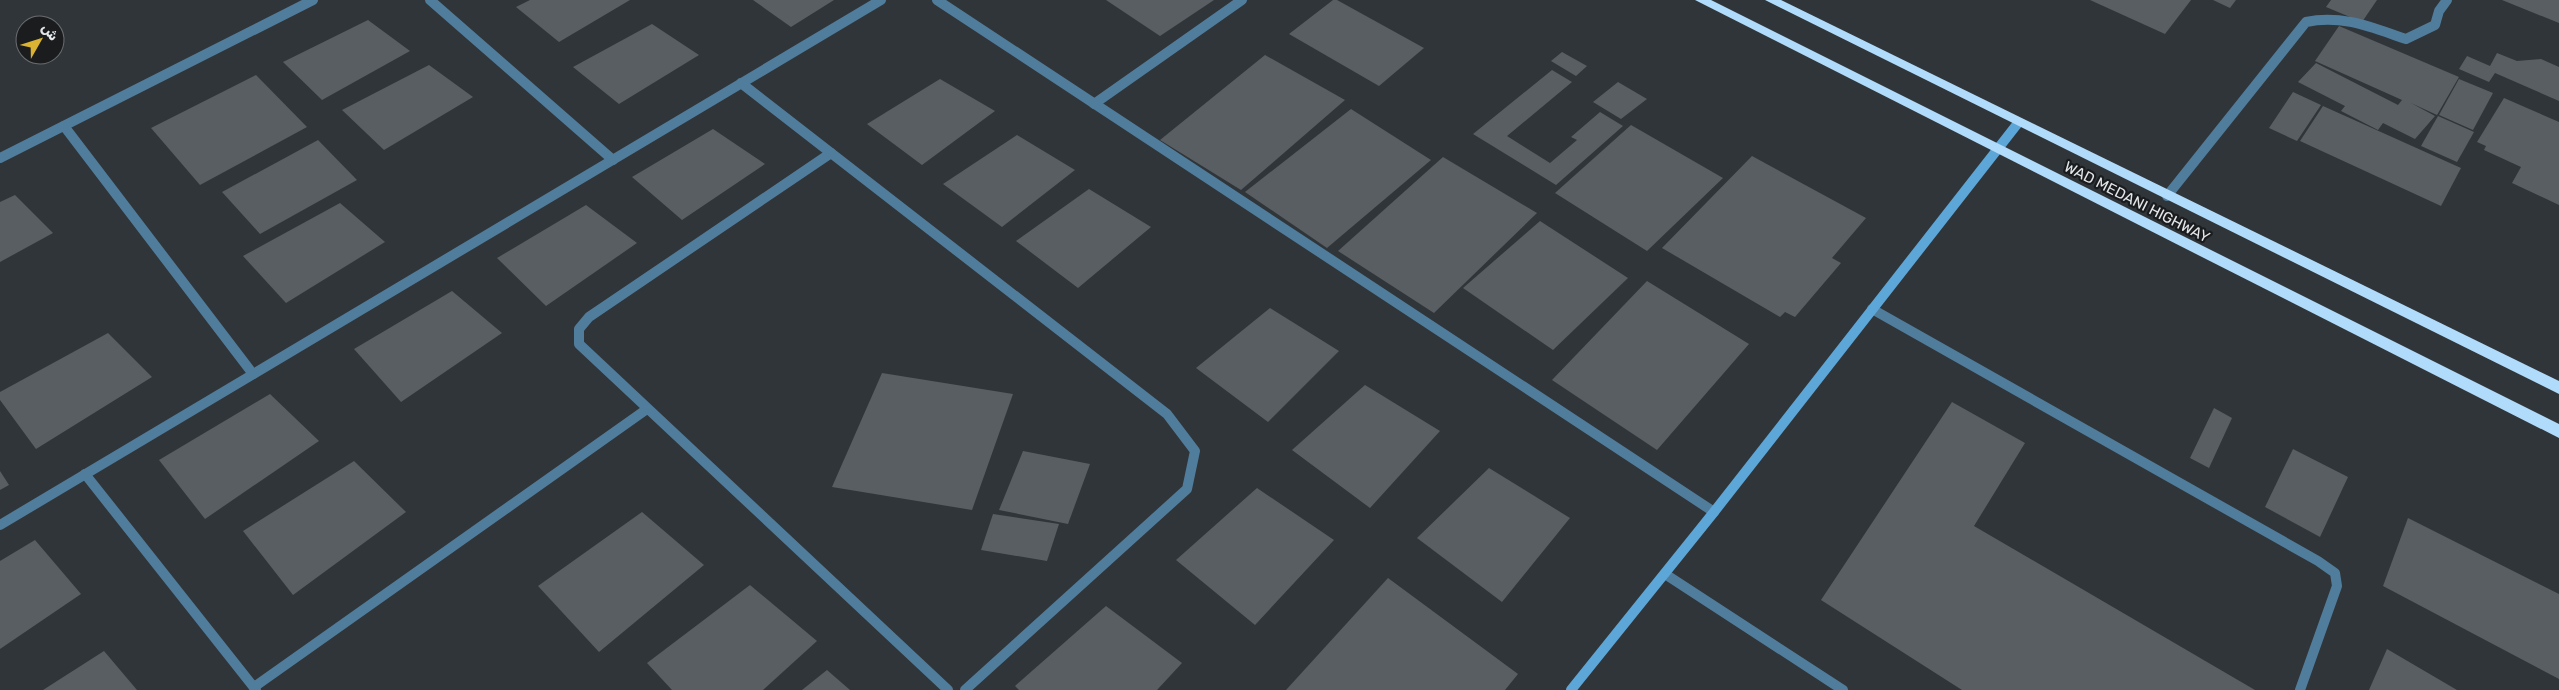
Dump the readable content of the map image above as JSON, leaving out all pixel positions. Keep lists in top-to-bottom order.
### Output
{
  "streets": {
    "highway": ["WAD MEDANI HIGHWAY"]
  },
  "north": "top right"
}
